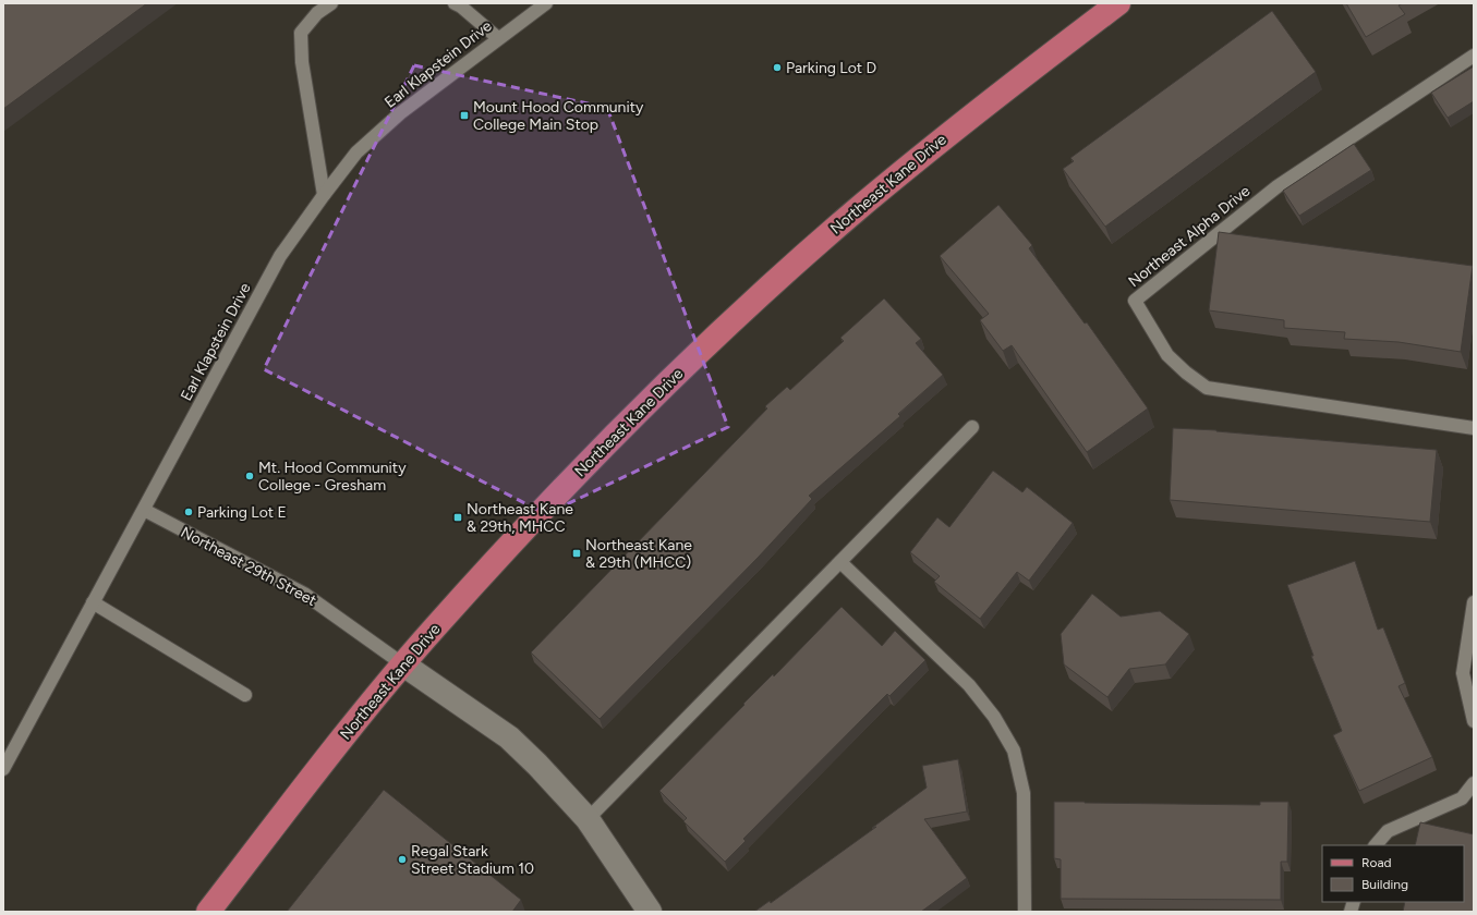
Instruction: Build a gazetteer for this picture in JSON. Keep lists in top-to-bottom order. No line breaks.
{"streets":{"main road":["Northeast Kane Drive"],"street":["Northeast 29th Street"],"lane":["Earl Klapstein Drive","Northeast Alpha Drive"]},"crossings":[["Earl Klapstein Drive","Northeast 29th Street"],["Northeast Kane Drive","Northeast 29th Street"]],"places":{"other":["Parking Lot D","Mt. Hood Community College - Gresham","Parking Lot E","Regal Stark Street Stadium 10"],"transit":["Mount Hood Community College Main Stop","Northeast Kane & 29th, MHCC","Northeast Kane & 29th (MHCC)"]},"legend":["Road","Building"]}
